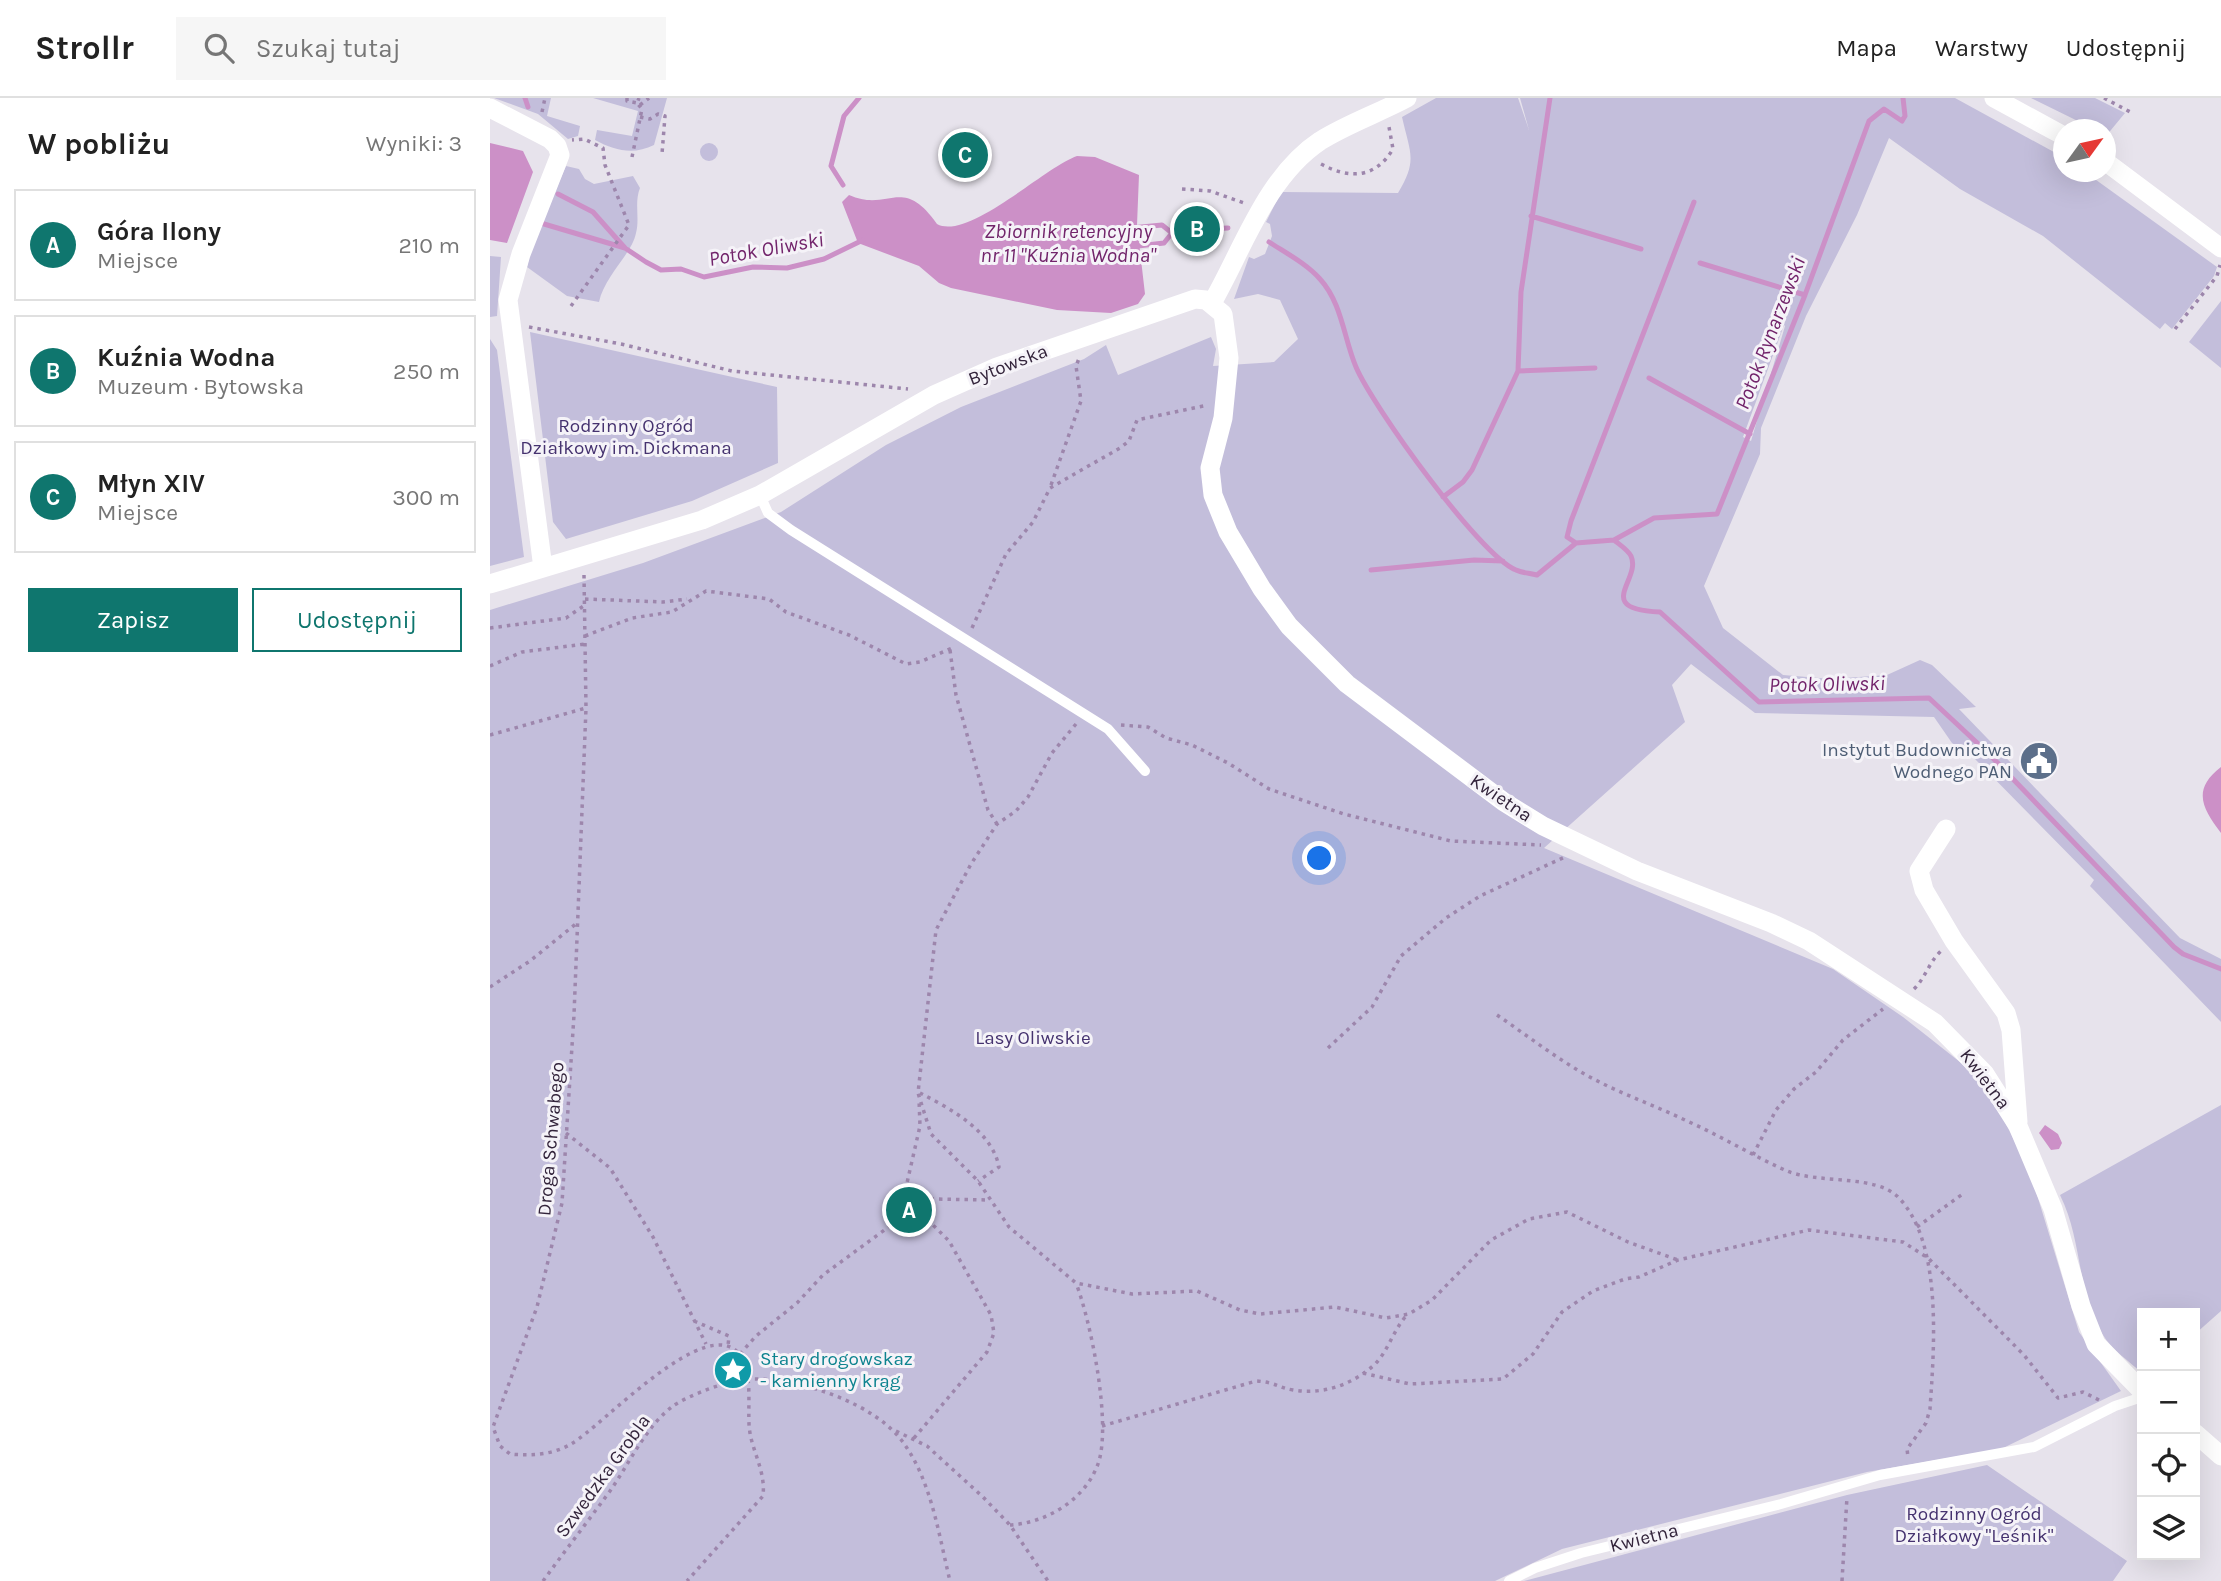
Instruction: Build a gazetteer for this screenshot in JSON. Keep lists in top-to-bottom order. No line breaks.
{"streets":{"street":["Bytowska","Kwietna"],"path":["Droga Schwabego","Szwedzka Grobla"]},"crossings":[["Bytowska","Kwietna"],["Bytowska","Droga Schwabego"]],"water":["Zbiornik retencyjny nr 11 \"Kuźnia Wodna\"","Potok Oliwski","Potok Rynarzewski"],"parks":["Rodzinny Ogród Działkowy im. Dickmana","Lasy Oliwskie","Rodzinny Ogród Działkowy \"Leśnik\""],"places":{"public building":["Instytut Budownictwa Wodnego PAN"],"place":["Stary drogowskaz - kamienny krąg"]},"north":"top right","page":{"header":"Strollr","search":"Szukaj tutaj","nav":["Mapa","Warstwy","Udostępnij"],"heading":["W pobliżu","Wyniki: 3"],"pins":["C","B","A"],"list":[{"mark":"A","name":"Góra Ilony","note":"Miejsce","value":"210 m"},{"mark":"B","name":"Kuźnia Wodna","note":"Muzeum · Bytowska","value":"250 m"},{"mark":"C","name":"Młyn XIV","note":"Miejsce","value":"300 m"}],"buttons":["Zapisz","Udostępnij"],"map_buttons":["+","−"]}}
